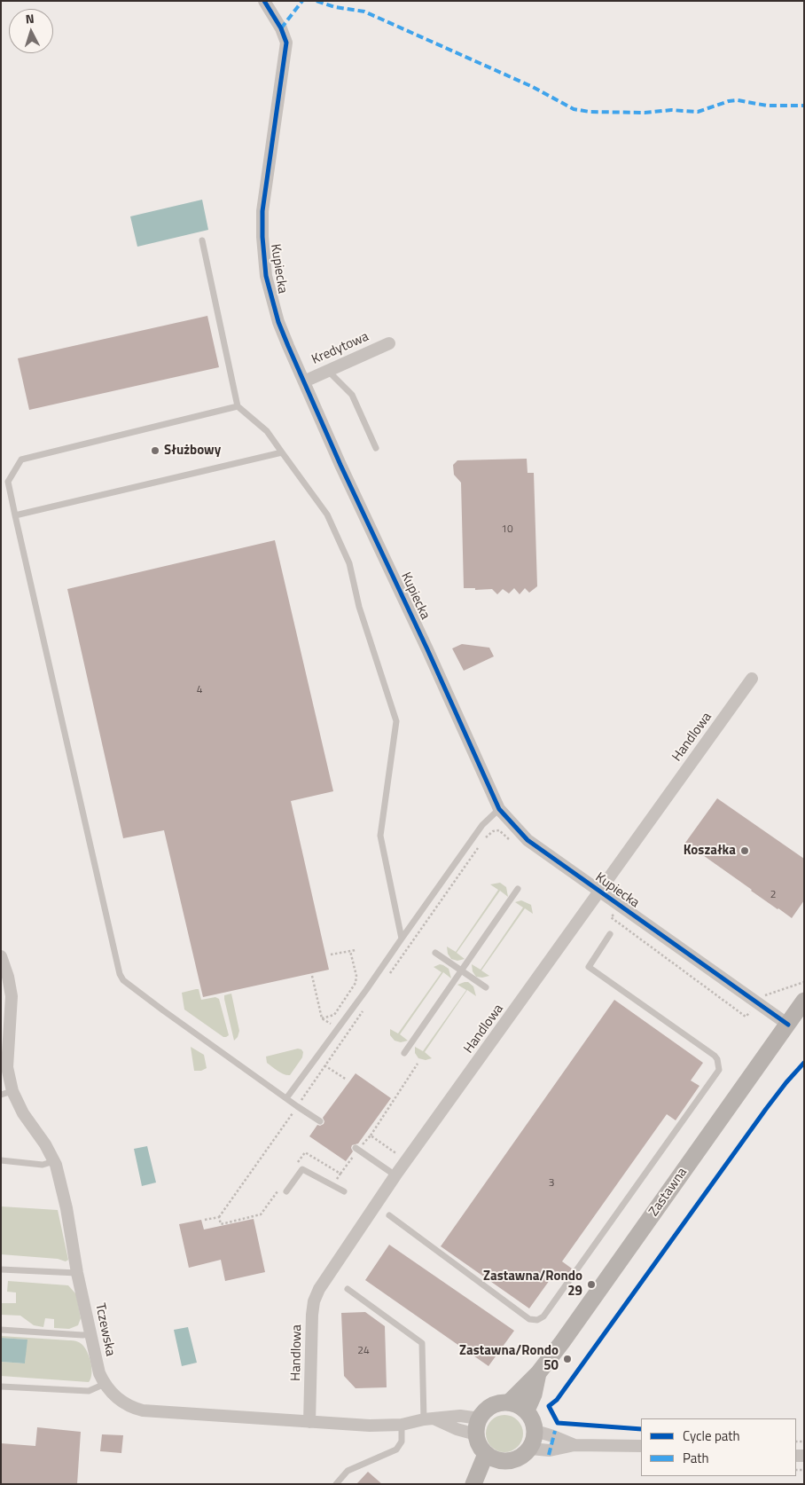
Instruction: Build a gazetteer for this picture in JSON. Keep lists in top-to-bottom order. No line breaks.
{"streets":{"main road":["Zastawna"],"street":["Kupiecka","Kredytowa","Handlowa","Tczewska"]},"crossings":[["Kupiecka","Kredytowa"],["Kupiecka","Handlowa"],["Kupiecka","Zastawna"],["Handlowa","Tczewska"],["Zastawna","Tczewska"]],"places":["Służbowy","Koszałka","Zastawna/Rondo 29","Zastawna/Rondo 50"],"house_numbers":["10","4","2","3","24"],"legend":["Cycle path","Path"],"north":"top"}
